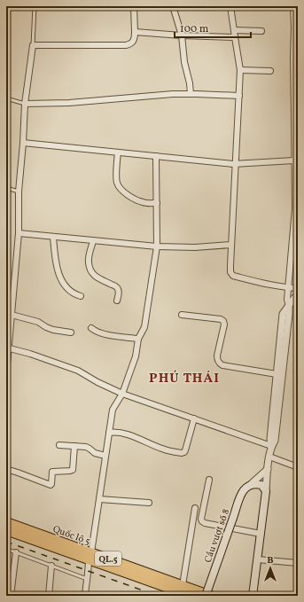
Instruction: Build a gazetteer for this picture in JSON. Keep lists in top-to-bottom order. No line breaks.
{"streets":{"highway":["Quốc lộ 5","QL.5"],"main road":["Cầu vượt số 8"]},"districts":["PHÚ THÁI"],"scale_bar":"100 m","north":"top"}
